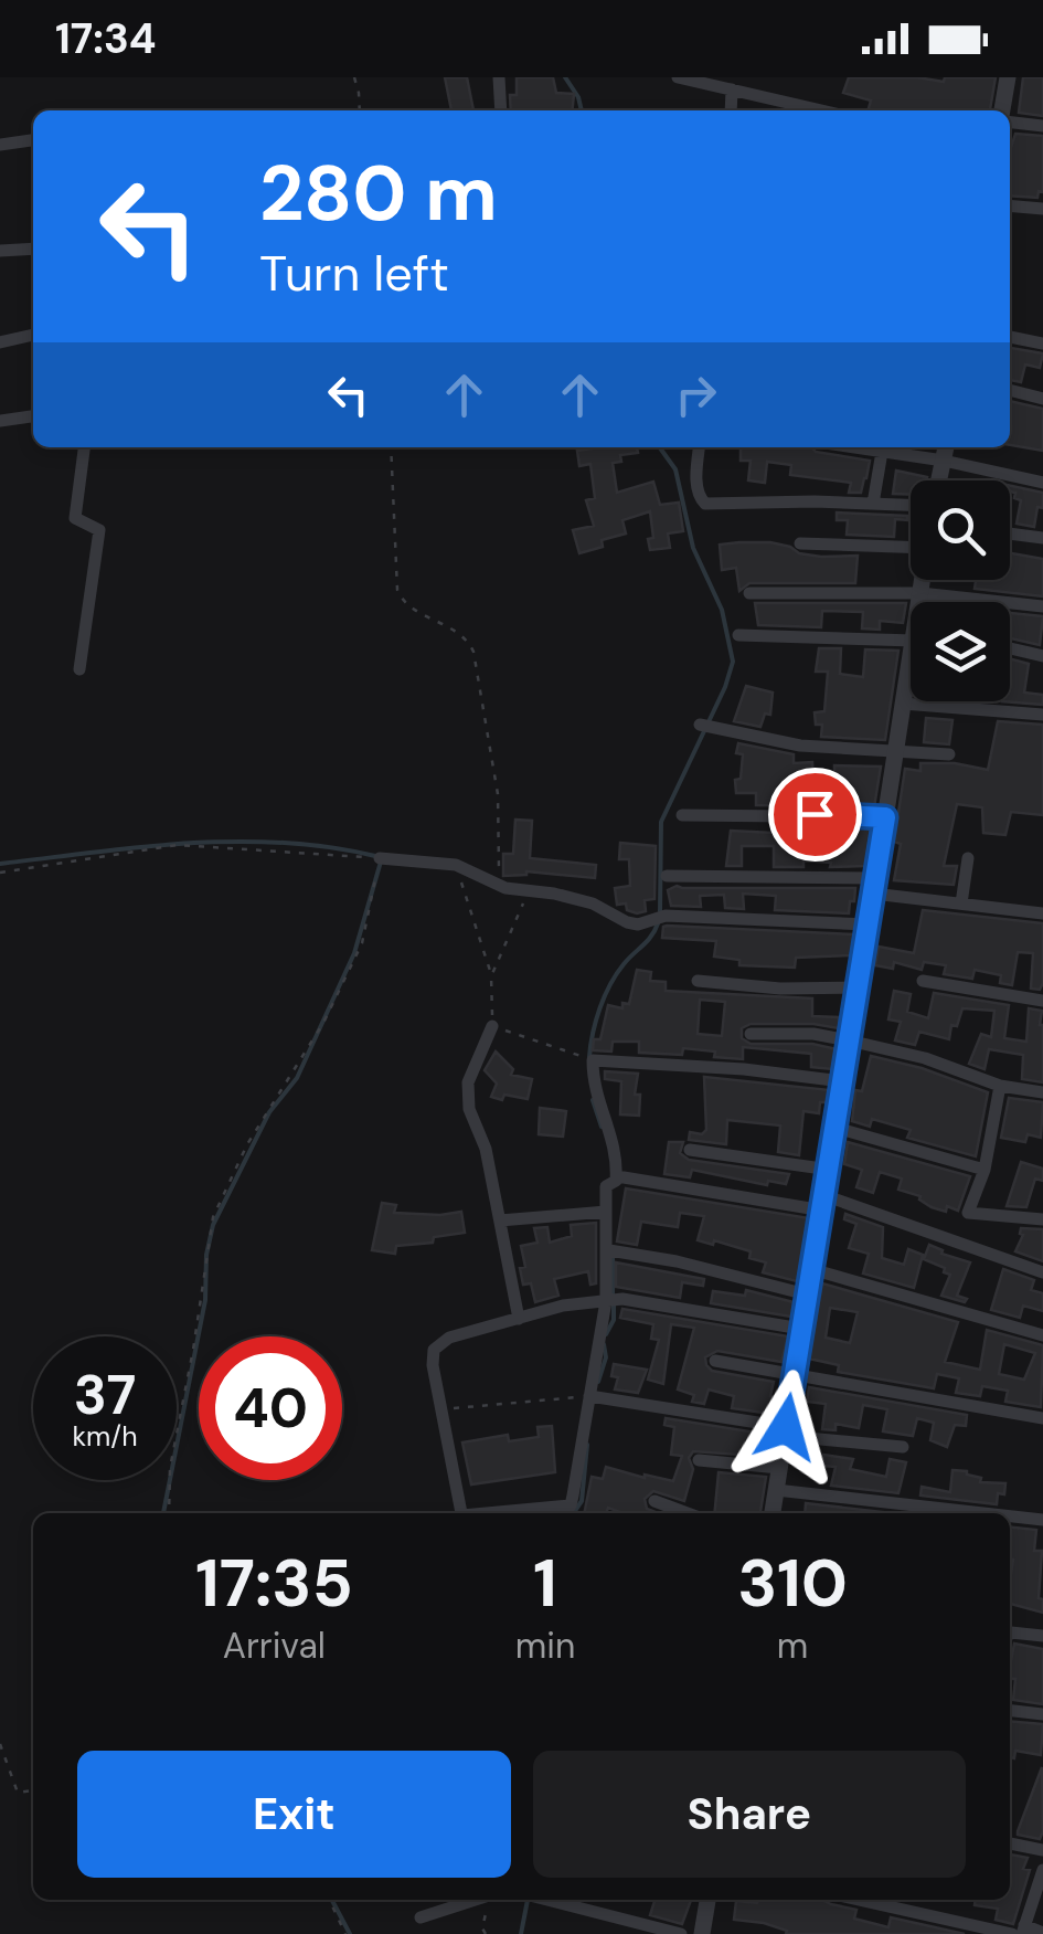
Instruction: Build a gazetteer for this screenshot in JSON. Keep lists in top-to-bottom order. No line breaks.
{"page":{"status":"17:34","turn":["280 m","Turn left"],"speed":"37 km/h","limit":"40","eta":["17:35","Arrival","1","min","310","m"],"buttons":["Exit","Share"]}}
